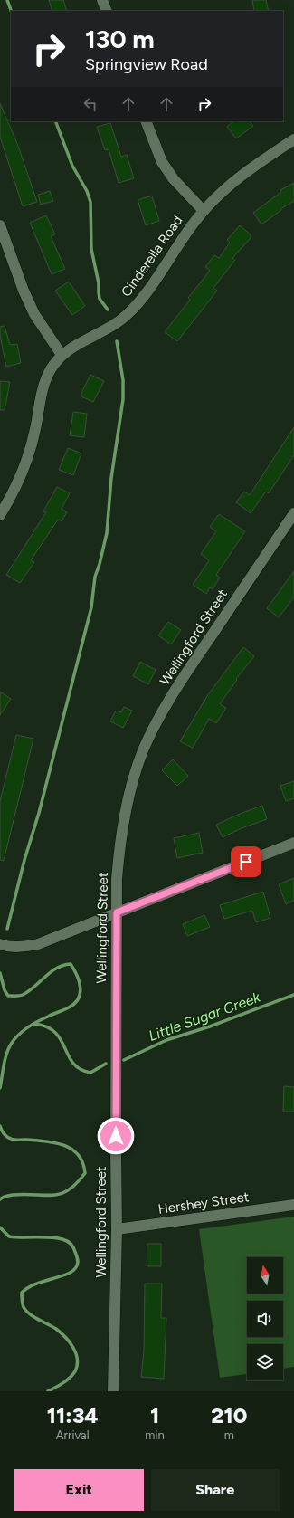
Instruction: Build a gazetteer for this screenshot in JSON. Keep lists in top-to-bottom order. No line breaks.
{"streets":{"street":["Cinderella Road","Wellingford Street","Hershey Street"]},"crossings":[["Wellingford Street","Hershey Street"]],"water":["Little Sugar Creek"],"north":"top","page":{"turn":["130 m","Springview Road"],"eta":["11:34","Arrival","1","min","210","m"],"buttons":["Exit","Share"]}}
